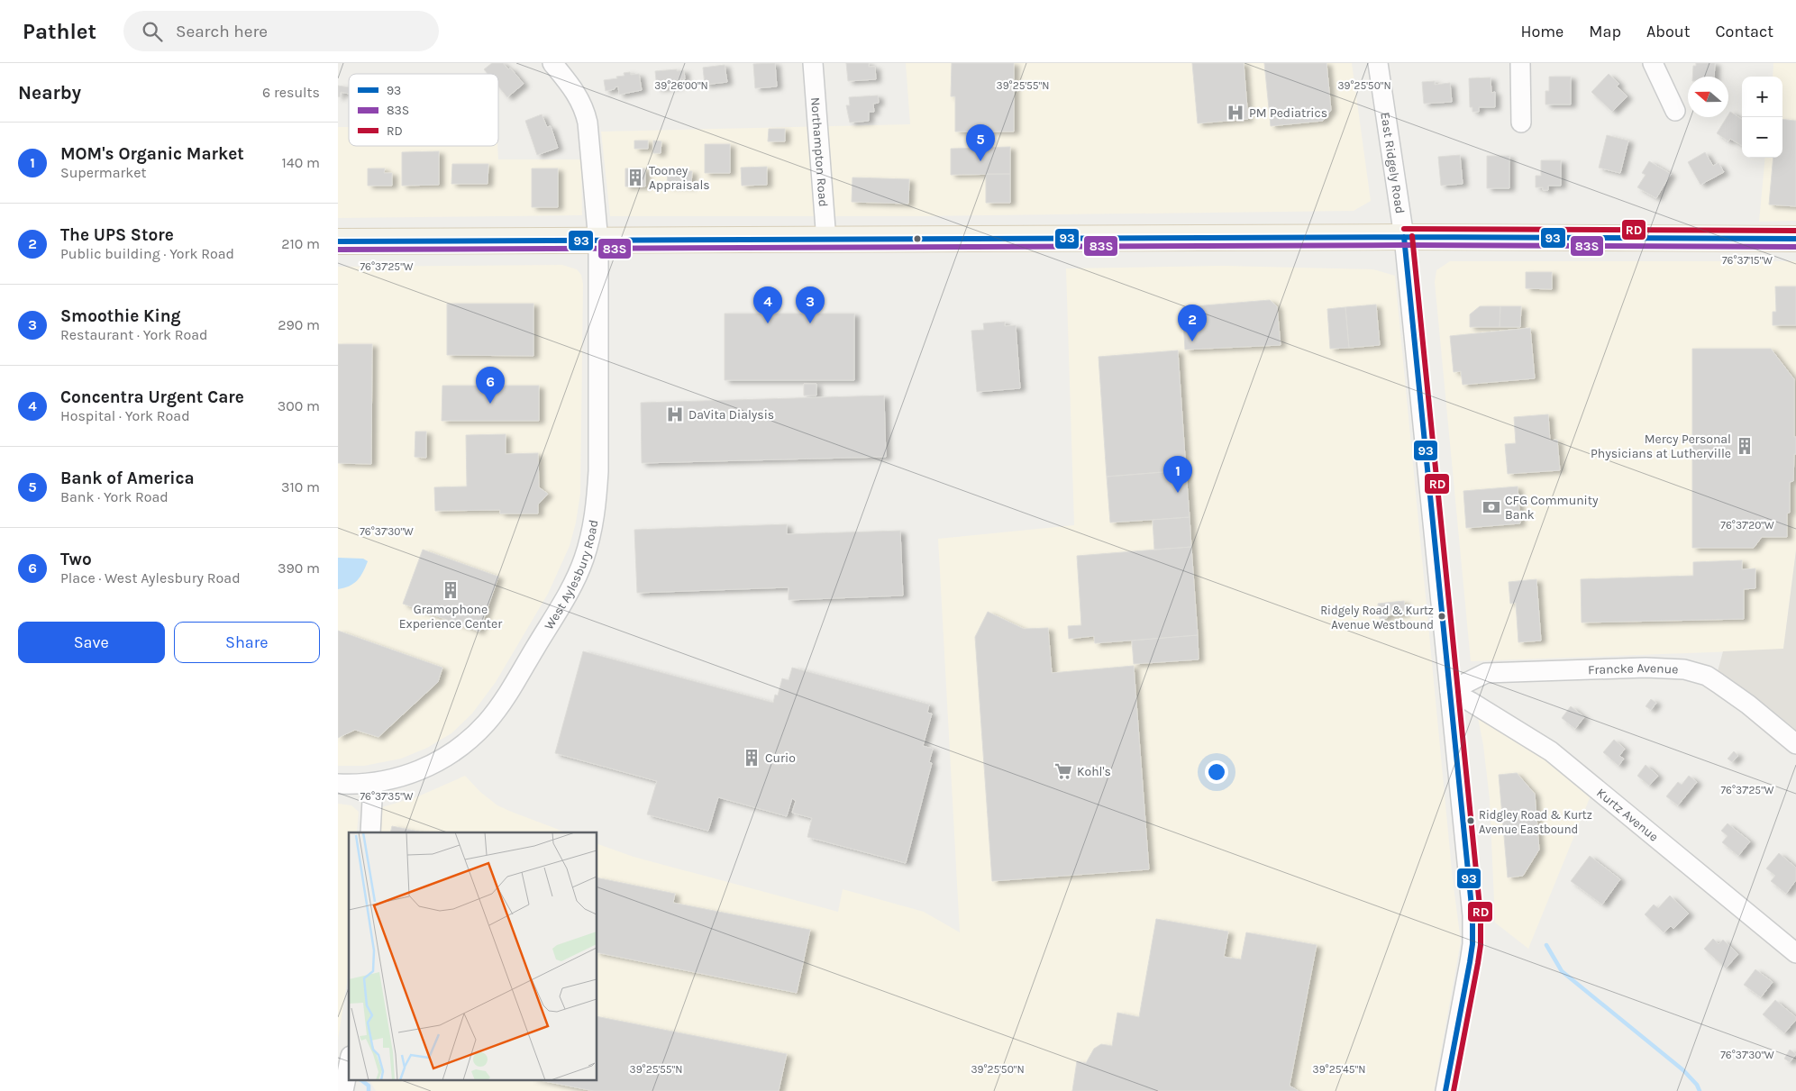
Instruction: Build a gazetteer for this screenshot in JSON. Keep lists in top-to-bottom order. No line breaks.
{"streets":{"street":["Northampton Road","East Ridgely Road","West Aylesbury Road","Francke Avenue","Kurtz Avenue"]},"crossings":[["East Ridgely Road","Francke Avenue"],["East Ridgely Road","Kurtz Avenue"],["Francke Avenue","Kurtz Avenue"]],"places":{"hospital":["PM Pediatrics","DaVita Dialysis"],"building":["Tooney Appraisals","Mercy Personal Physicians at Lutherville","Gramophone Experience Center","Curio"],"bank":["CFG Community Bank"],"other":["Ridgely Road & Kurtz Avenue Westbound","Ridgley Road & Kurtz Avenue Eastbound"],"supermarket":["Kohl's"]},"lines":["transit line RD","transit line 93","transit line 83S"],"legend":["93","83S","RD"],"north":"left","page":{"header":"Pathlet","search":"Search here","nav":["Home","Map","About","Contact"],"heading":["Nearby","6 results"],"map_buttons":["+","−"],"list":[{"mark":"1","name":"MOM's Organic Market","note":"Supermarket","value":"140 m"},{"mark":"2","name":"The UPS Store","note":"Public building · York Road","value":"210 m"},{"mark":"3","name":"Smoothie King","note":"Restaurant · York Road","value":"290 m"},{"mark":"4","name":"Concentra Urgent Care","note":"Hospital · York Road","value":"300 m"},{"mark":"5","name":"Bank of America","note":"Bank · York Road","value":"310 m"},{"mark":"6","name":"Two","note":"Place · West Aylesbury Road","value":"390 m"}],"pins":["5","3","4","2","6","1"],"buttons":["Save","Share"]},"coordinates":["39°26'00\"N","39°25'55\"N","39°25'50\"N","76°37'15\"W","76°37'25\"W","76°37'20\"W","76°37'30\"W","76°37'35\"W","39°25'45\"N"]}
